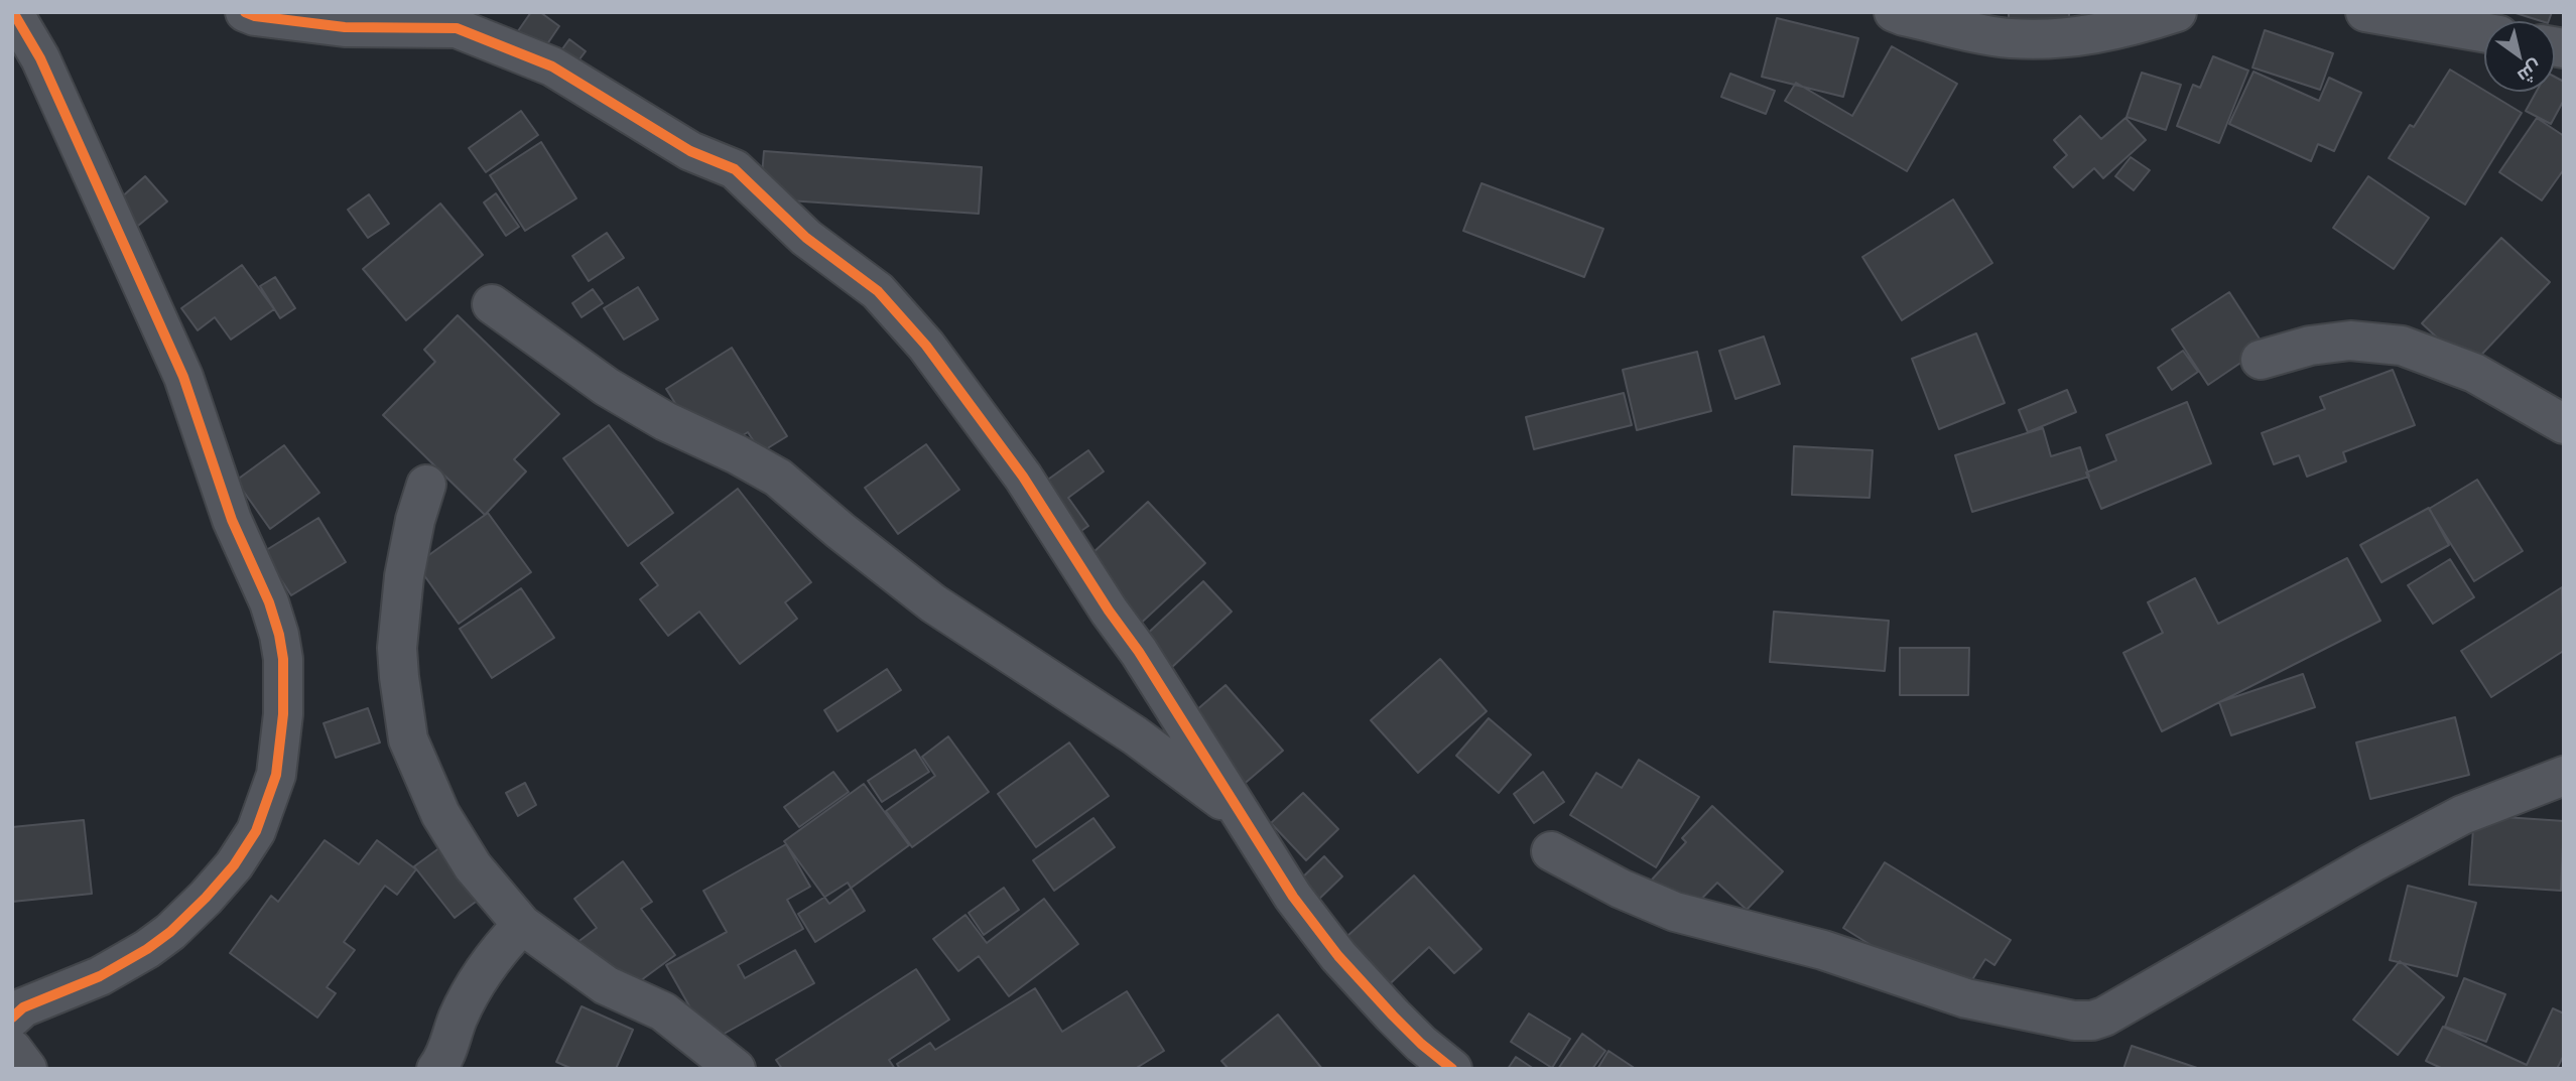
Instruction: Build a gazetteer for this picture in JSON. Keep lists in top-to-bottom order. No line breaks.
{"north":"bottom right"}
